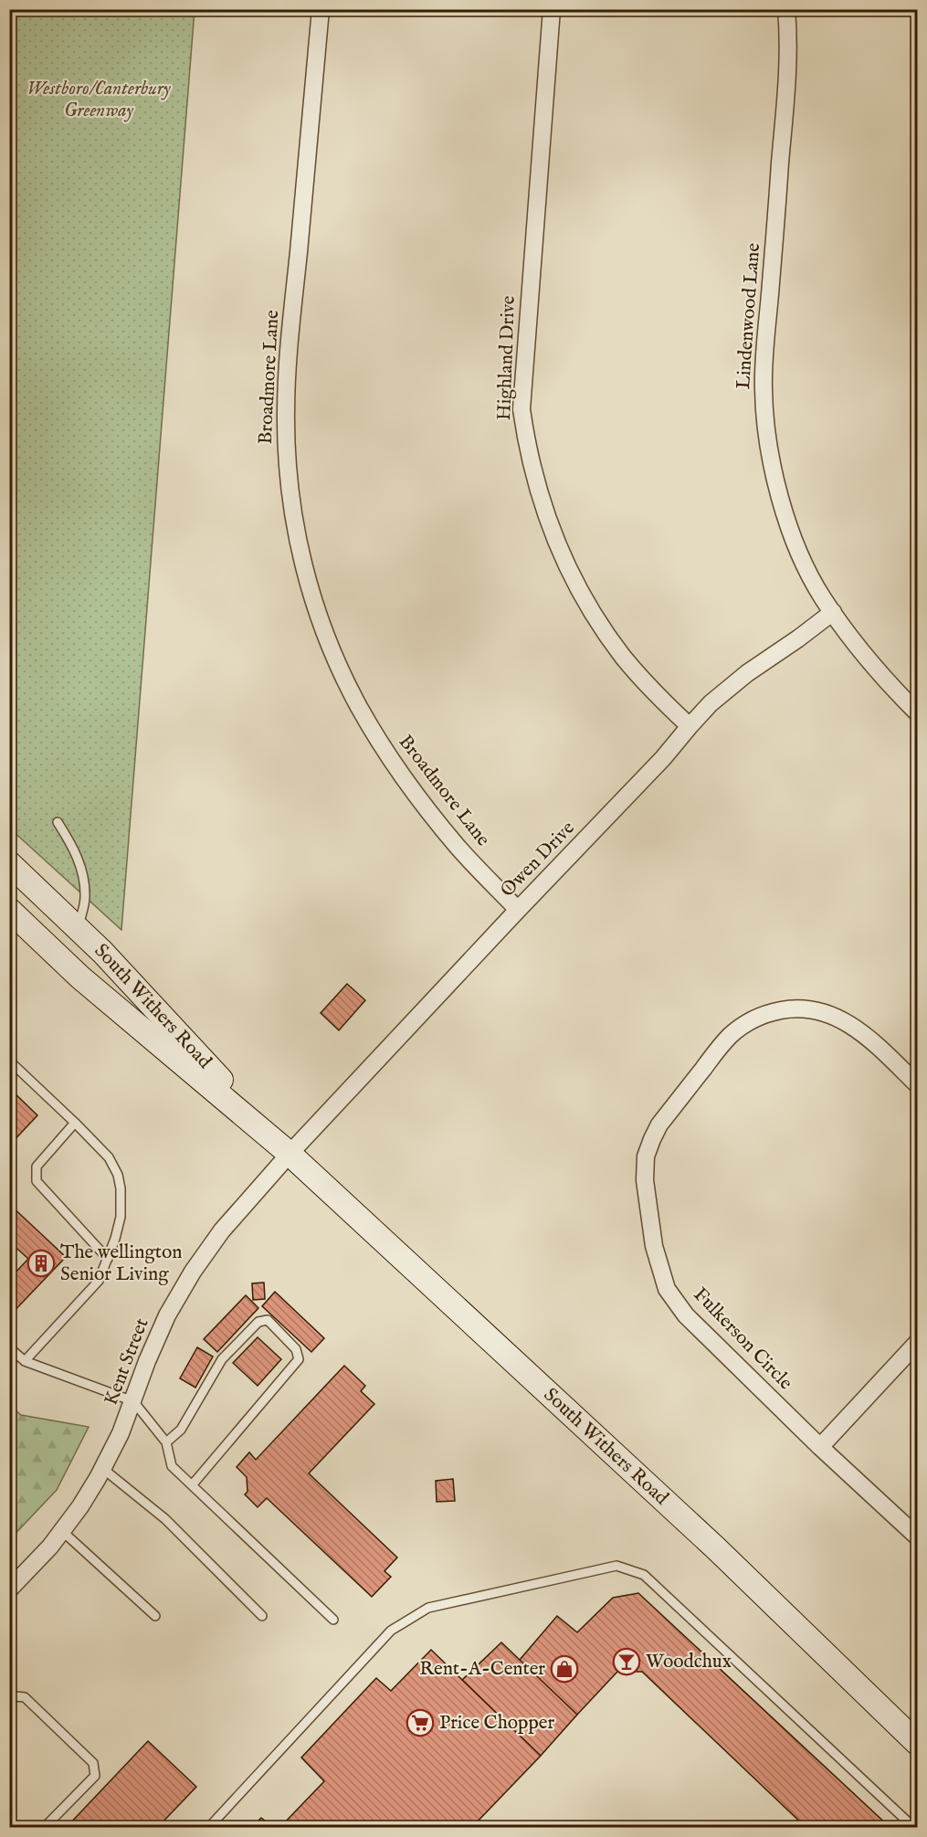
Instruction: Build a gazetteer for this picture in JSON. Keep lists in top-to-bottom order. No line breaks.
{"streets":{"main road":["South Withers Road"],"street":["Lindenwood Lane","Highland Drive","Broadmore Lane","Owen Drive","Fulkerson Circle","Kent Street"]},"crossings":[["Lindenwood Lane","Owen Drive"],["Highland Drive","Owen Drive"],["Broadmore Lane","Owen Drive"],["Owen Drive","South Withers Road"],["Owen Drive","Kent Street"],["South Withers Road","Kent Street"]],"parks":["Westboro/Canterbury Greenway"],"places":{"building":["The wellington Senior Living"],"bar":["Woodchux"],"shop":["Rent-A-Center"],"supermarket":["Price Chopper"]}}
